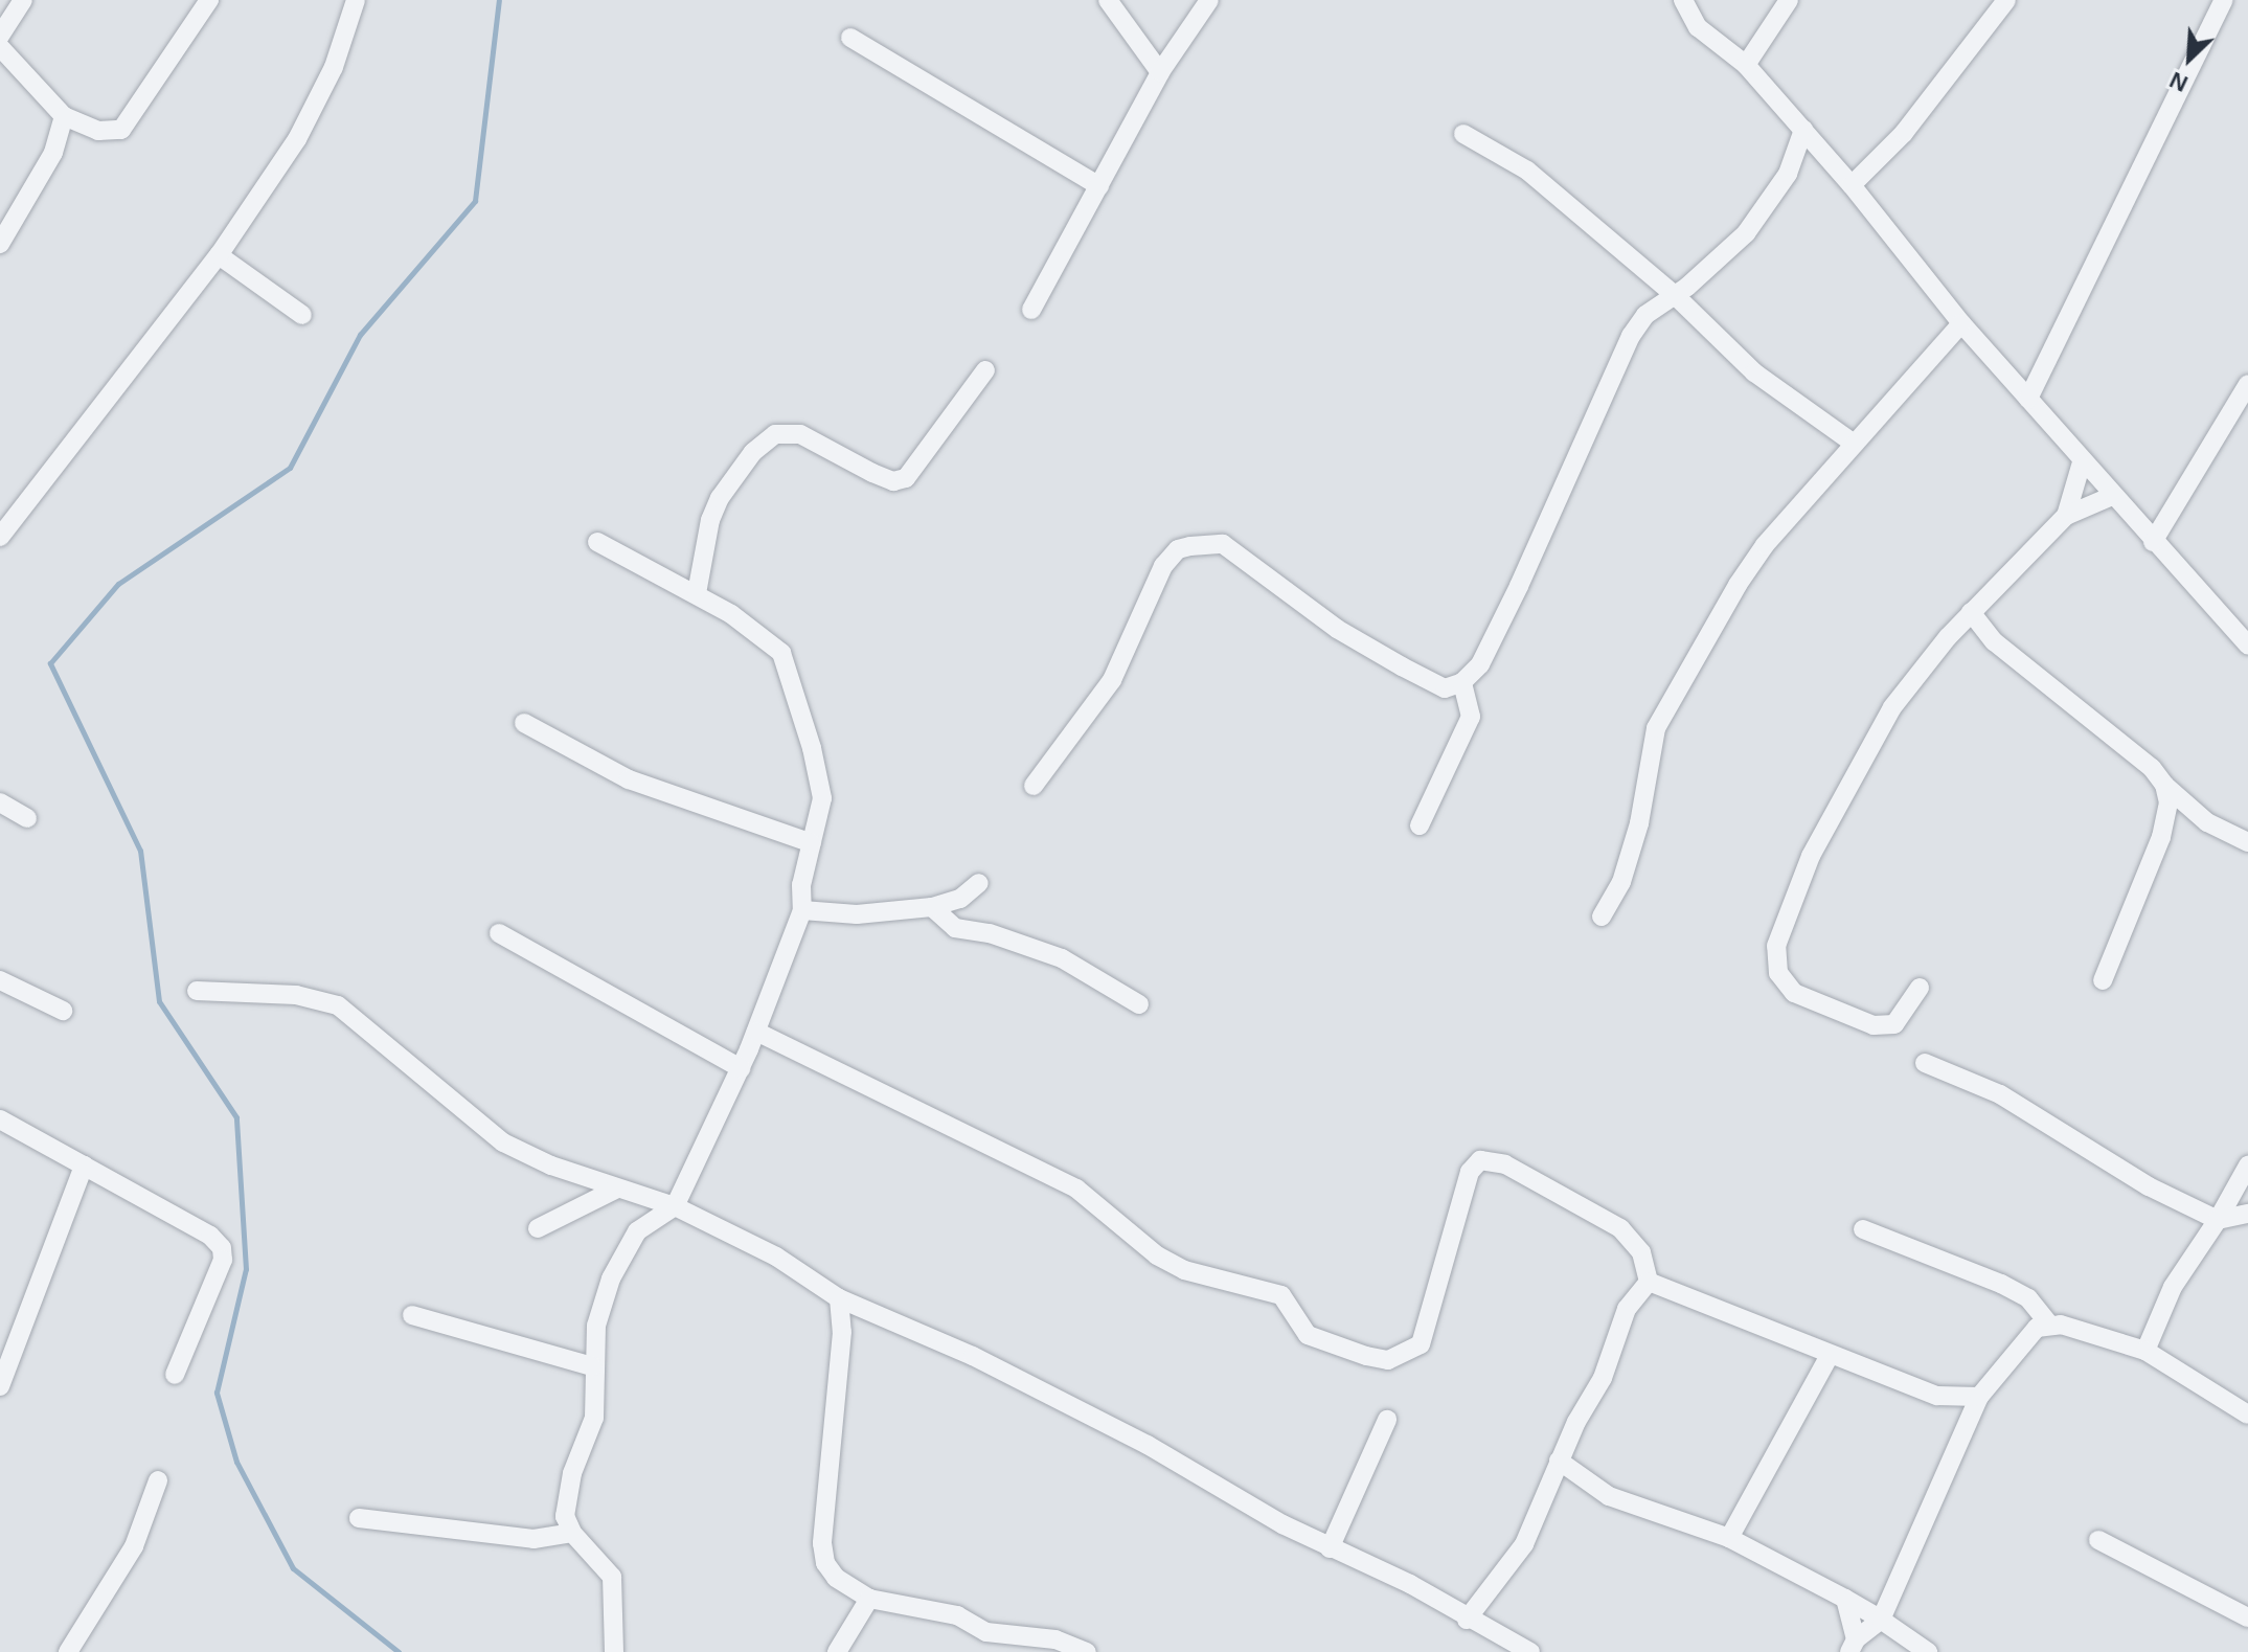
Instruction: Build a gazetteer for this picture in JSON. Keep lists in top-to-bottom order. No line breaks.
{"north":"bottom left"}
